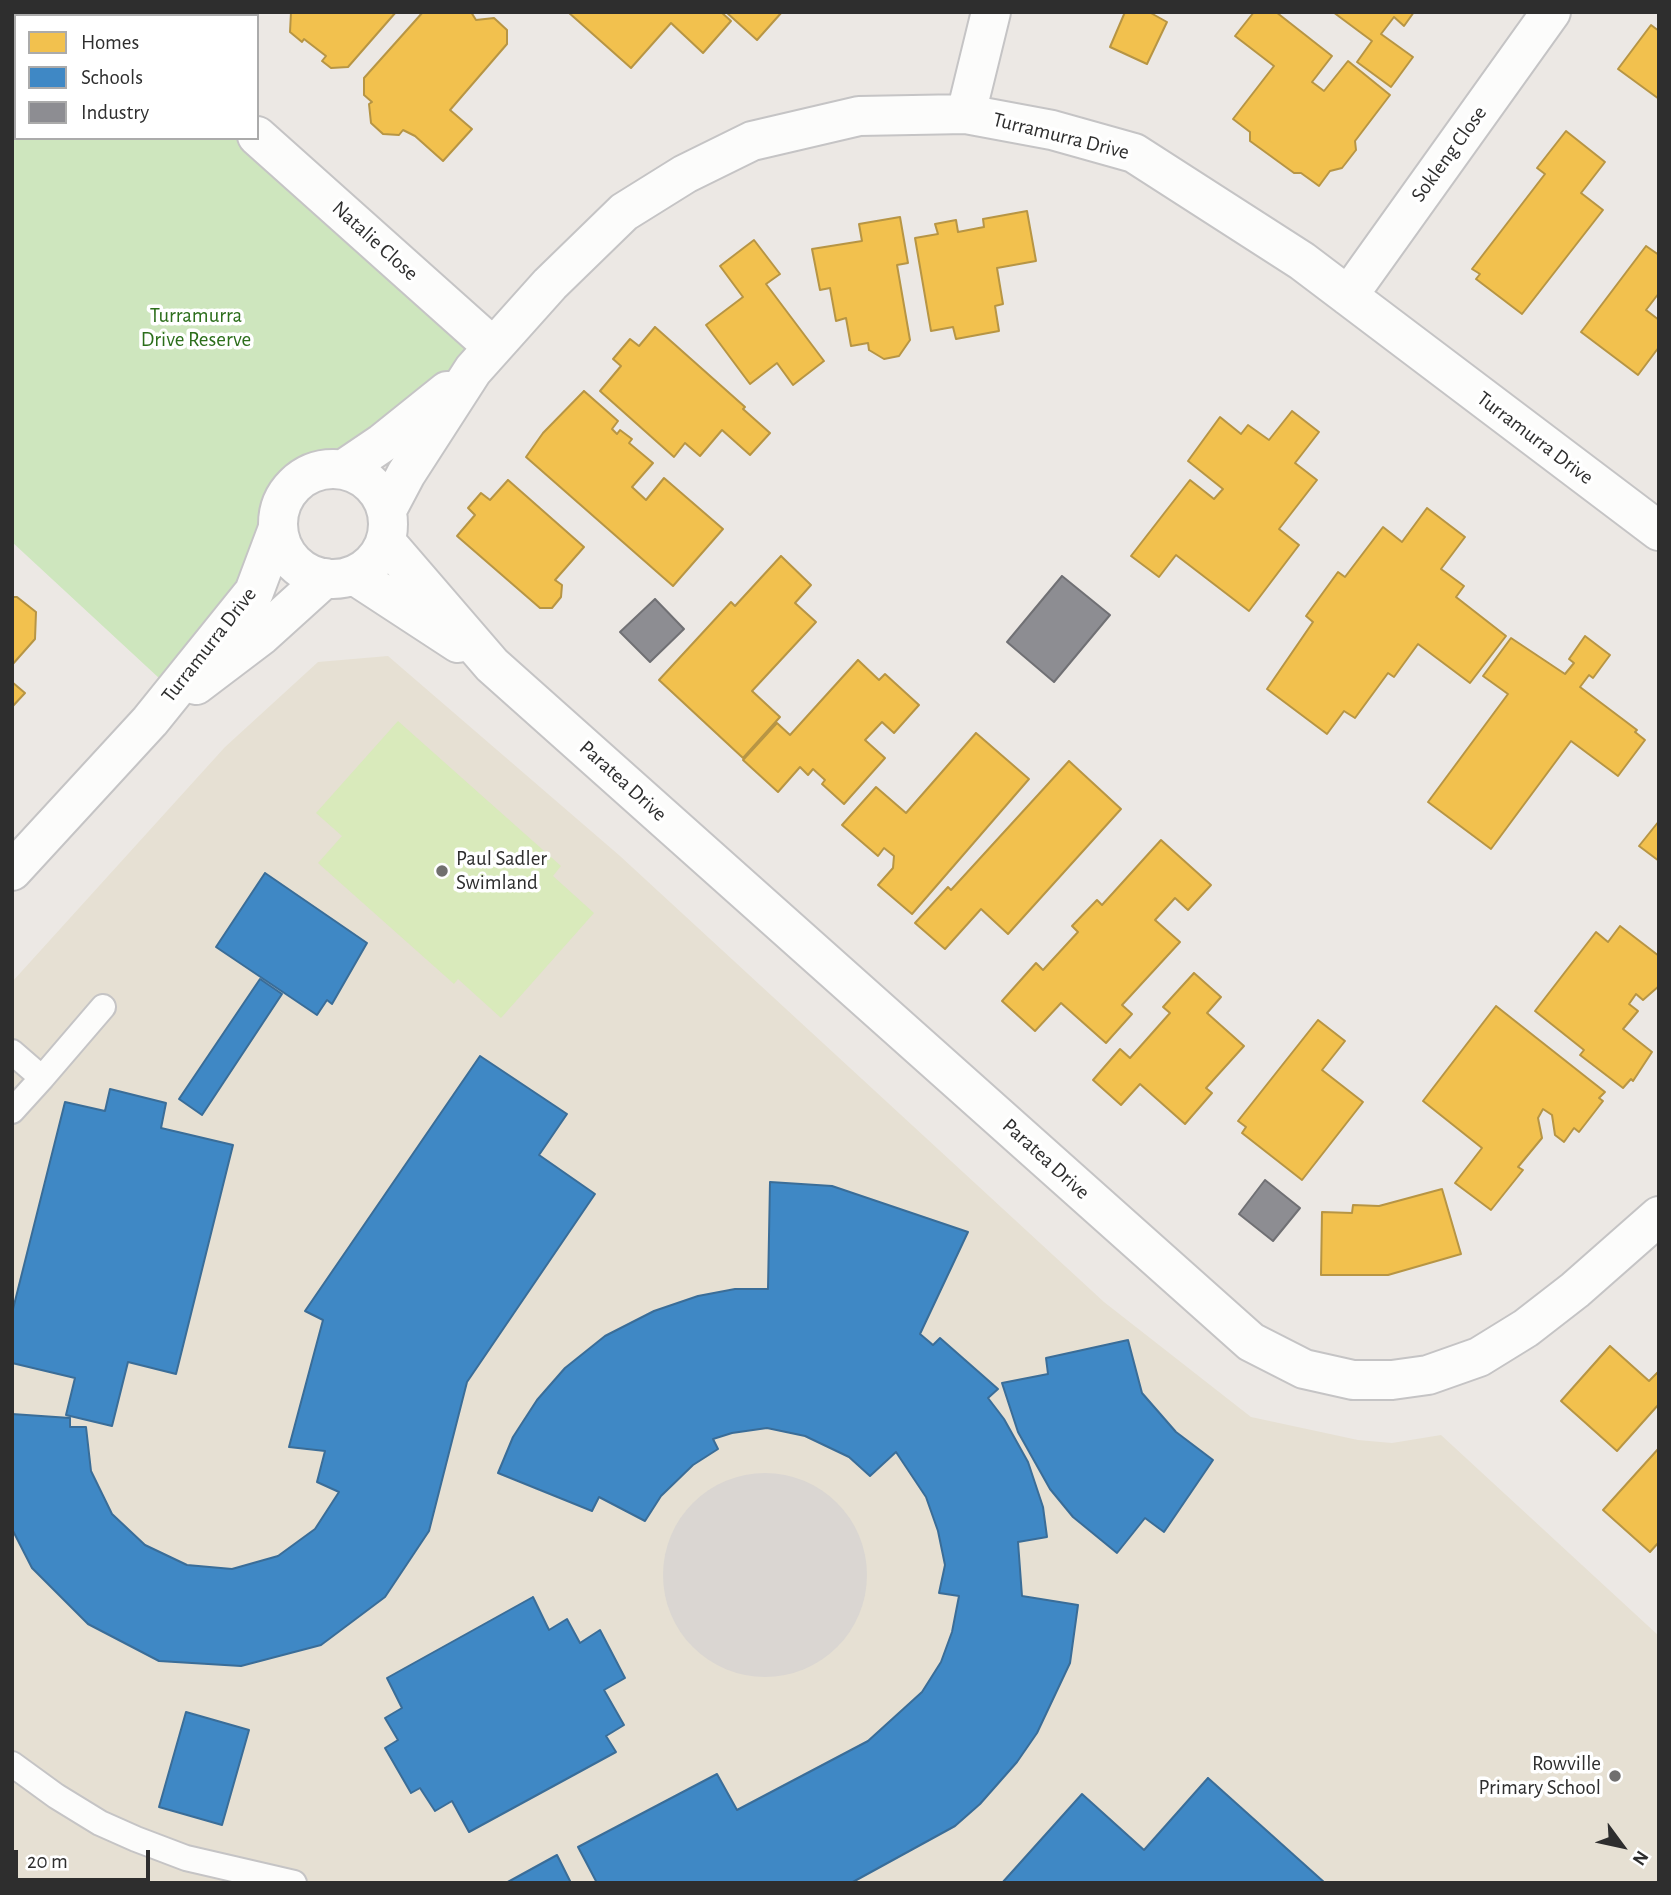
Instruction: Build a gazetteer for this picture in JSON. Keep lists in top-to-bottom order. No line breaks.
{"streets":{"street":["Turramurra Drive","Sokleng Close","Natalie Close","Paratea Drive"]},"crossings":[["Turramurra Drive","Sokleng Close"],["Turramurra Drive","Natalie Close"],["Turramurra Drive","Paratea Drive"]],"parks":["Turramurra Drive Reserve"],"places":["Paul Sadler Swimland","Rowville Primary School"],"legend":["Homes","Schools","Industry"],"scale_bar":"20 m","north":"bottom right"}
